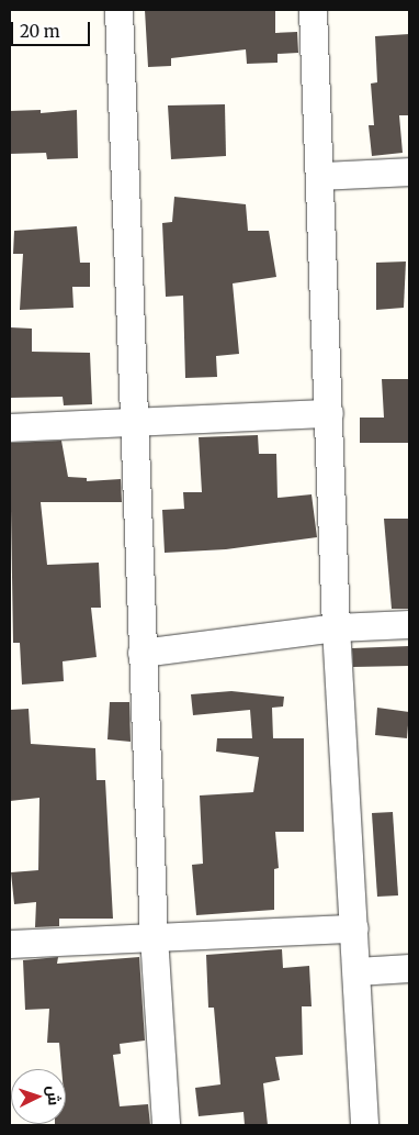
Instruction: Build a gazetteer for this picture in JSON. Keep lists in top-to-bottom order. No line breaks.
{"scale_bar":"20 m","north":"right"}
